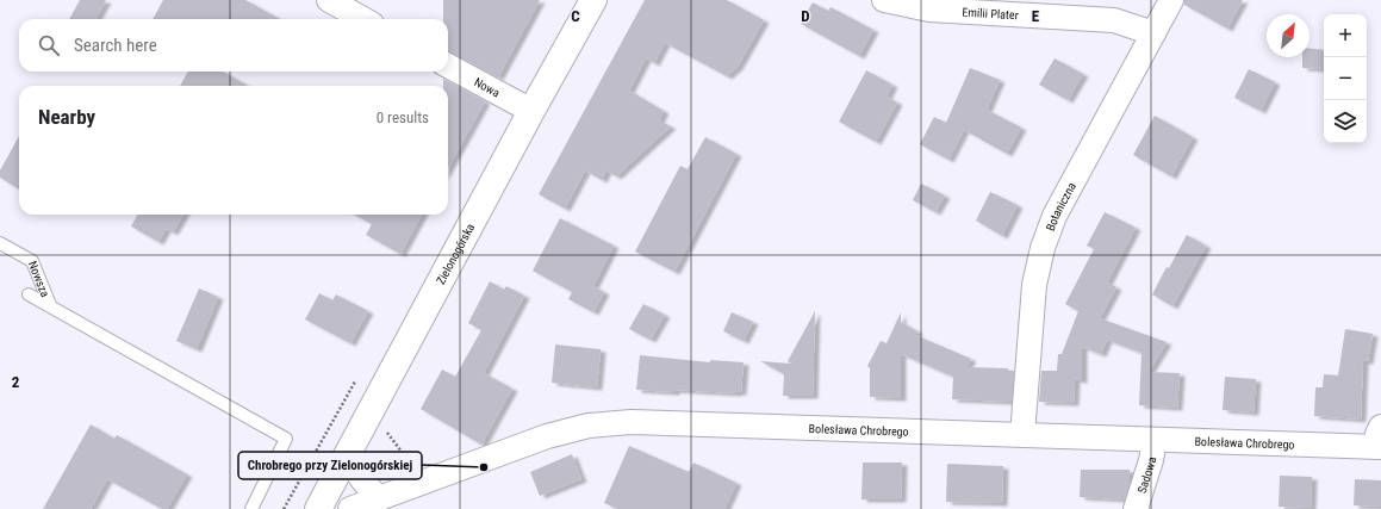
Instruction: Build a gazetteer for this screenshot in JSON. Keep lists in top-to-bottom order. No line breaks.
{"streets":{"street":["Emilii Plater","Nowa","Botaniczna","Zielonogórska","Bolesława Chrobrego","Sadowa"],"lane":["Nowsza"]},"crossings":[["Emilii Plater","Botaniczna"],["Nowa","Zielonogórska"],["Botaniczna","Bolesława Chrobrego"],["Bolesława Chrobrego","Sadowa"]],"places":["Chrobrego przy Zielonogórskiej"],"north":"top right","page":{"map_buttons":["+","−"],"search":"Search here","heading":["Nearby","0 results"]},"grid":{"columns":["C","D","E"],"rows":["2"]}}
